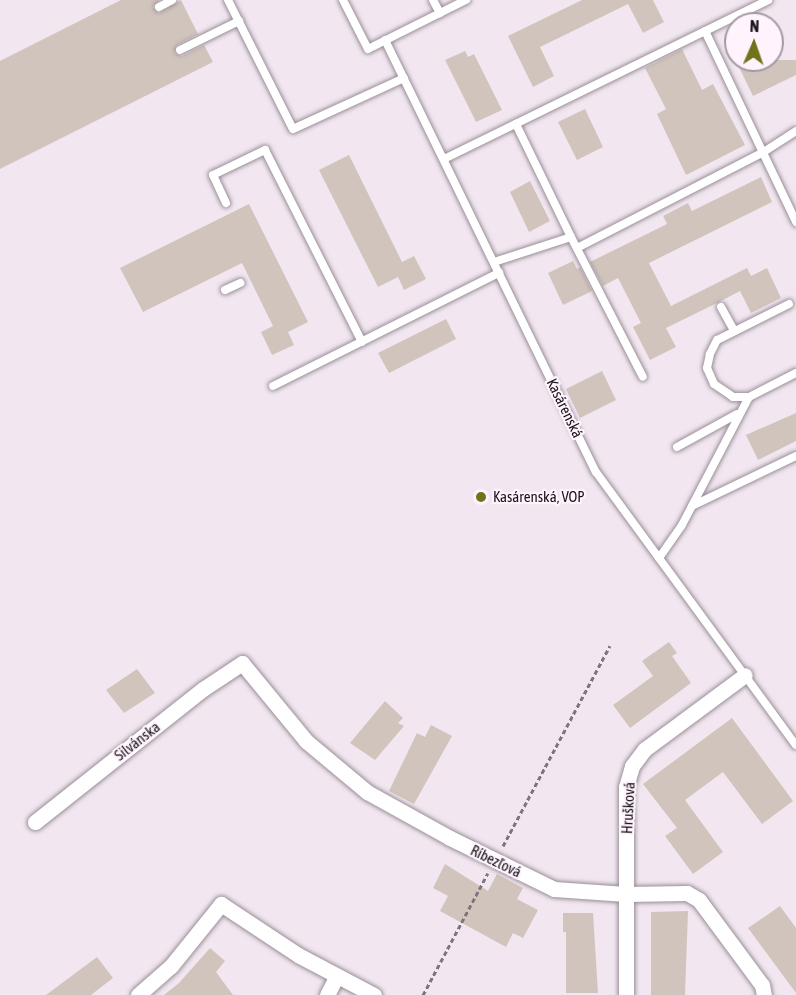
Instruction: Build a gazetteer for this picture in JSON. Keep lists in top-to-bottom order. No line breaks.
{"streets":{"street":["Silvánska","Hrušková","Ríbezľová"],"lane":["Kasárenská"]},"crossings":[["Kasárenská","Hrušková"],["Silvánska","Ríbezľová"],["Hrušková","Ríbezľová"]],"places":["Kasárenská, VOP"],"north":"top"}
